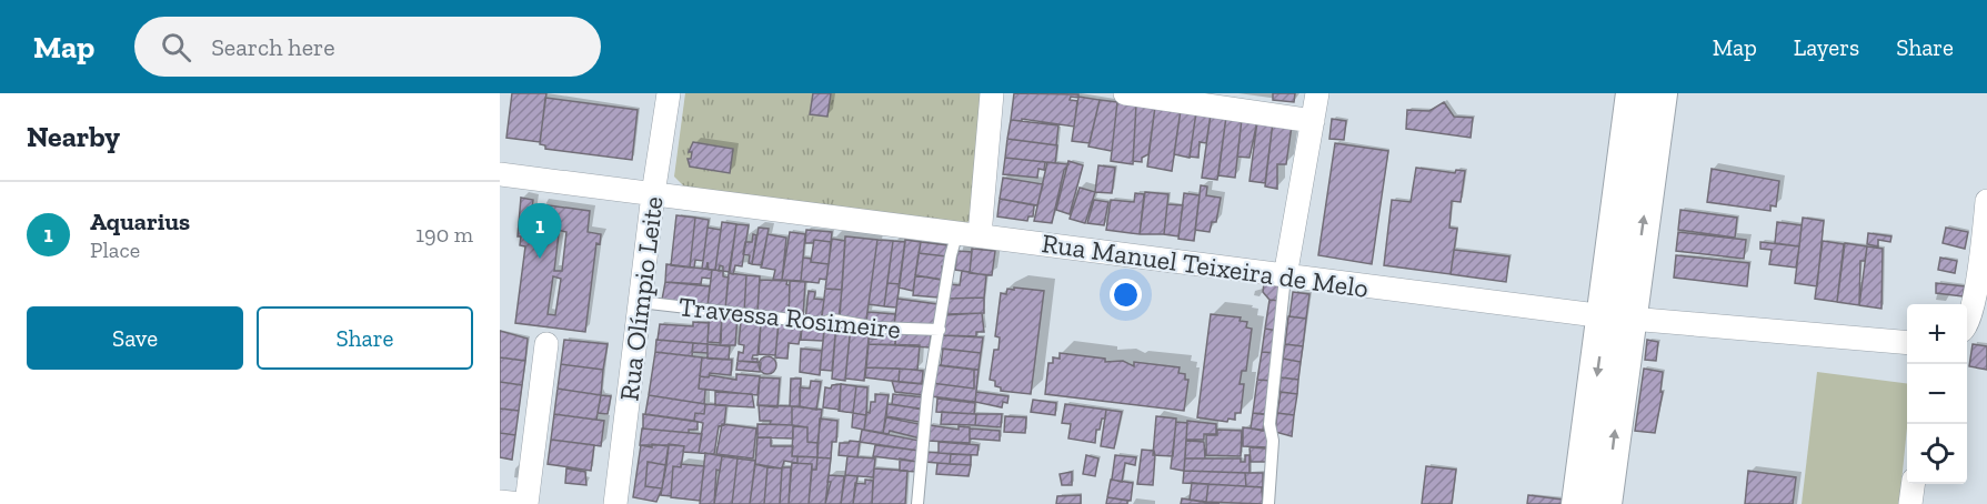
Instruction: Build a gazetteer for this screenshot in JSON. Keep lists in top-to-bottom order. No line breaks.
{"streets":{"street":["Rua Manuel Teixeira de Melo","Rua Olímpio Leite"],"lane":["Travessa Rosimeire"]},"crossings":[["Rua Manuel Teixeira de Melo","Rua Olímpio Leite"],["Rua Olímpio Leite","Travessa Rosimeire"]],"page":{"header":"Map","search":"Search here","nav":["Map","Layers","Share"],"heading":"Nearby","list":[{"mark":"1","name":"Aquarius","note":"Place","value":"190 m"}],"pins":"1","buttons":["Save","Share"],"map_buttons":["+","−"]}}
